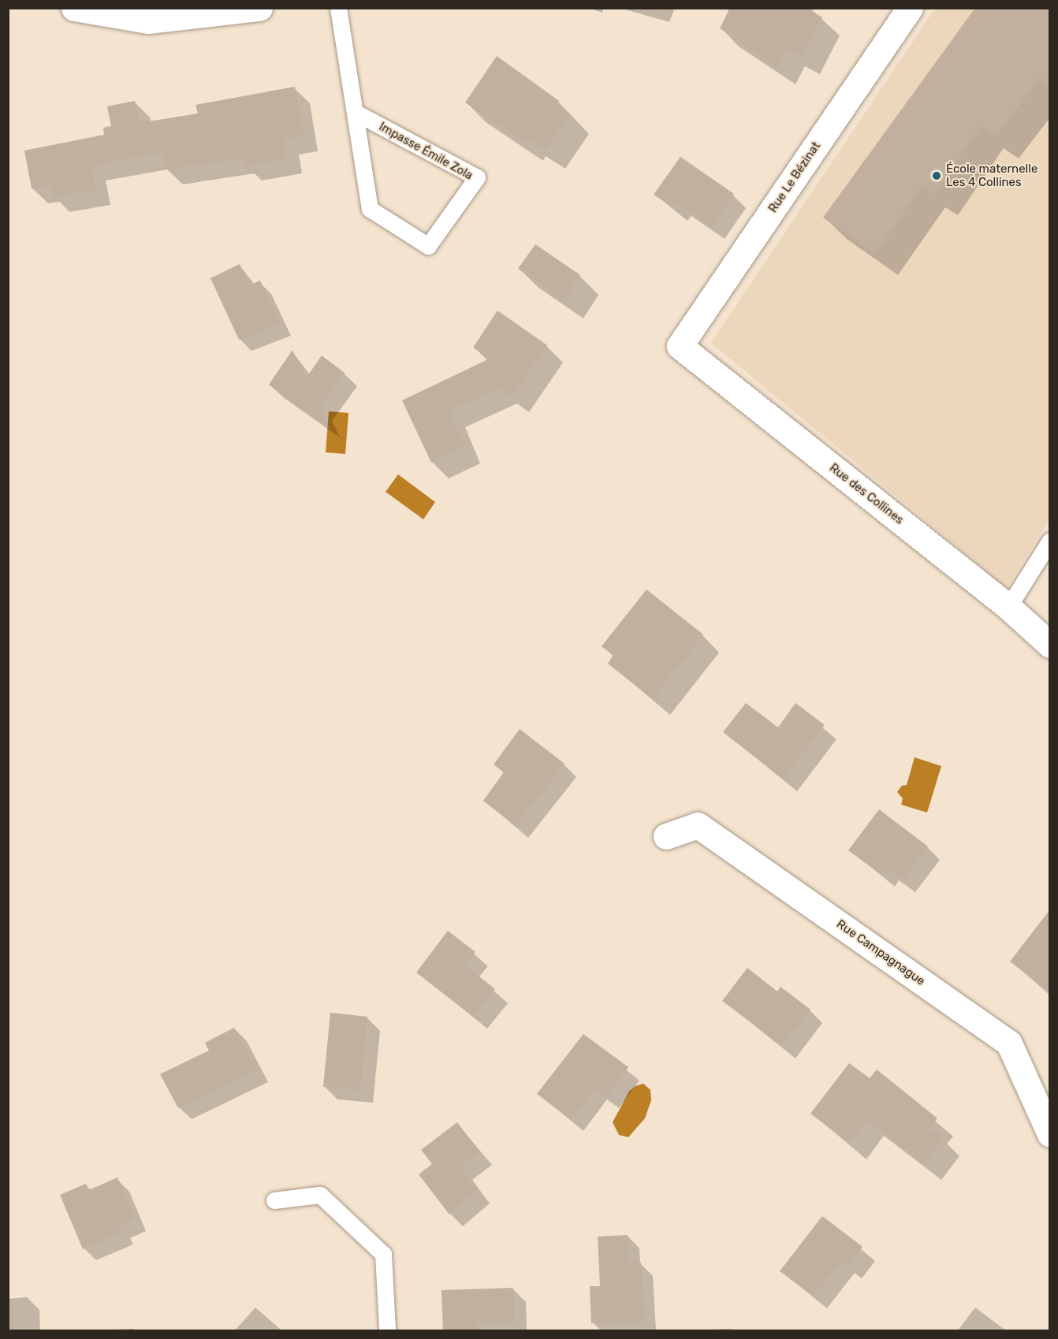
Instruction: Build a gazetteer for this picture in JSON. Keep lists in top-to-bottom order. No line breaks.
{"streets":{"street":["Rue Le Bézinat","Rue des Collines","Rue Campagnague"],"lane":["Impasse Émile Zola"]},"crossings":[["Rue Le Bézinat","Rue des Collines"]],"places":["École maternelle Les 4 Collines"]}
